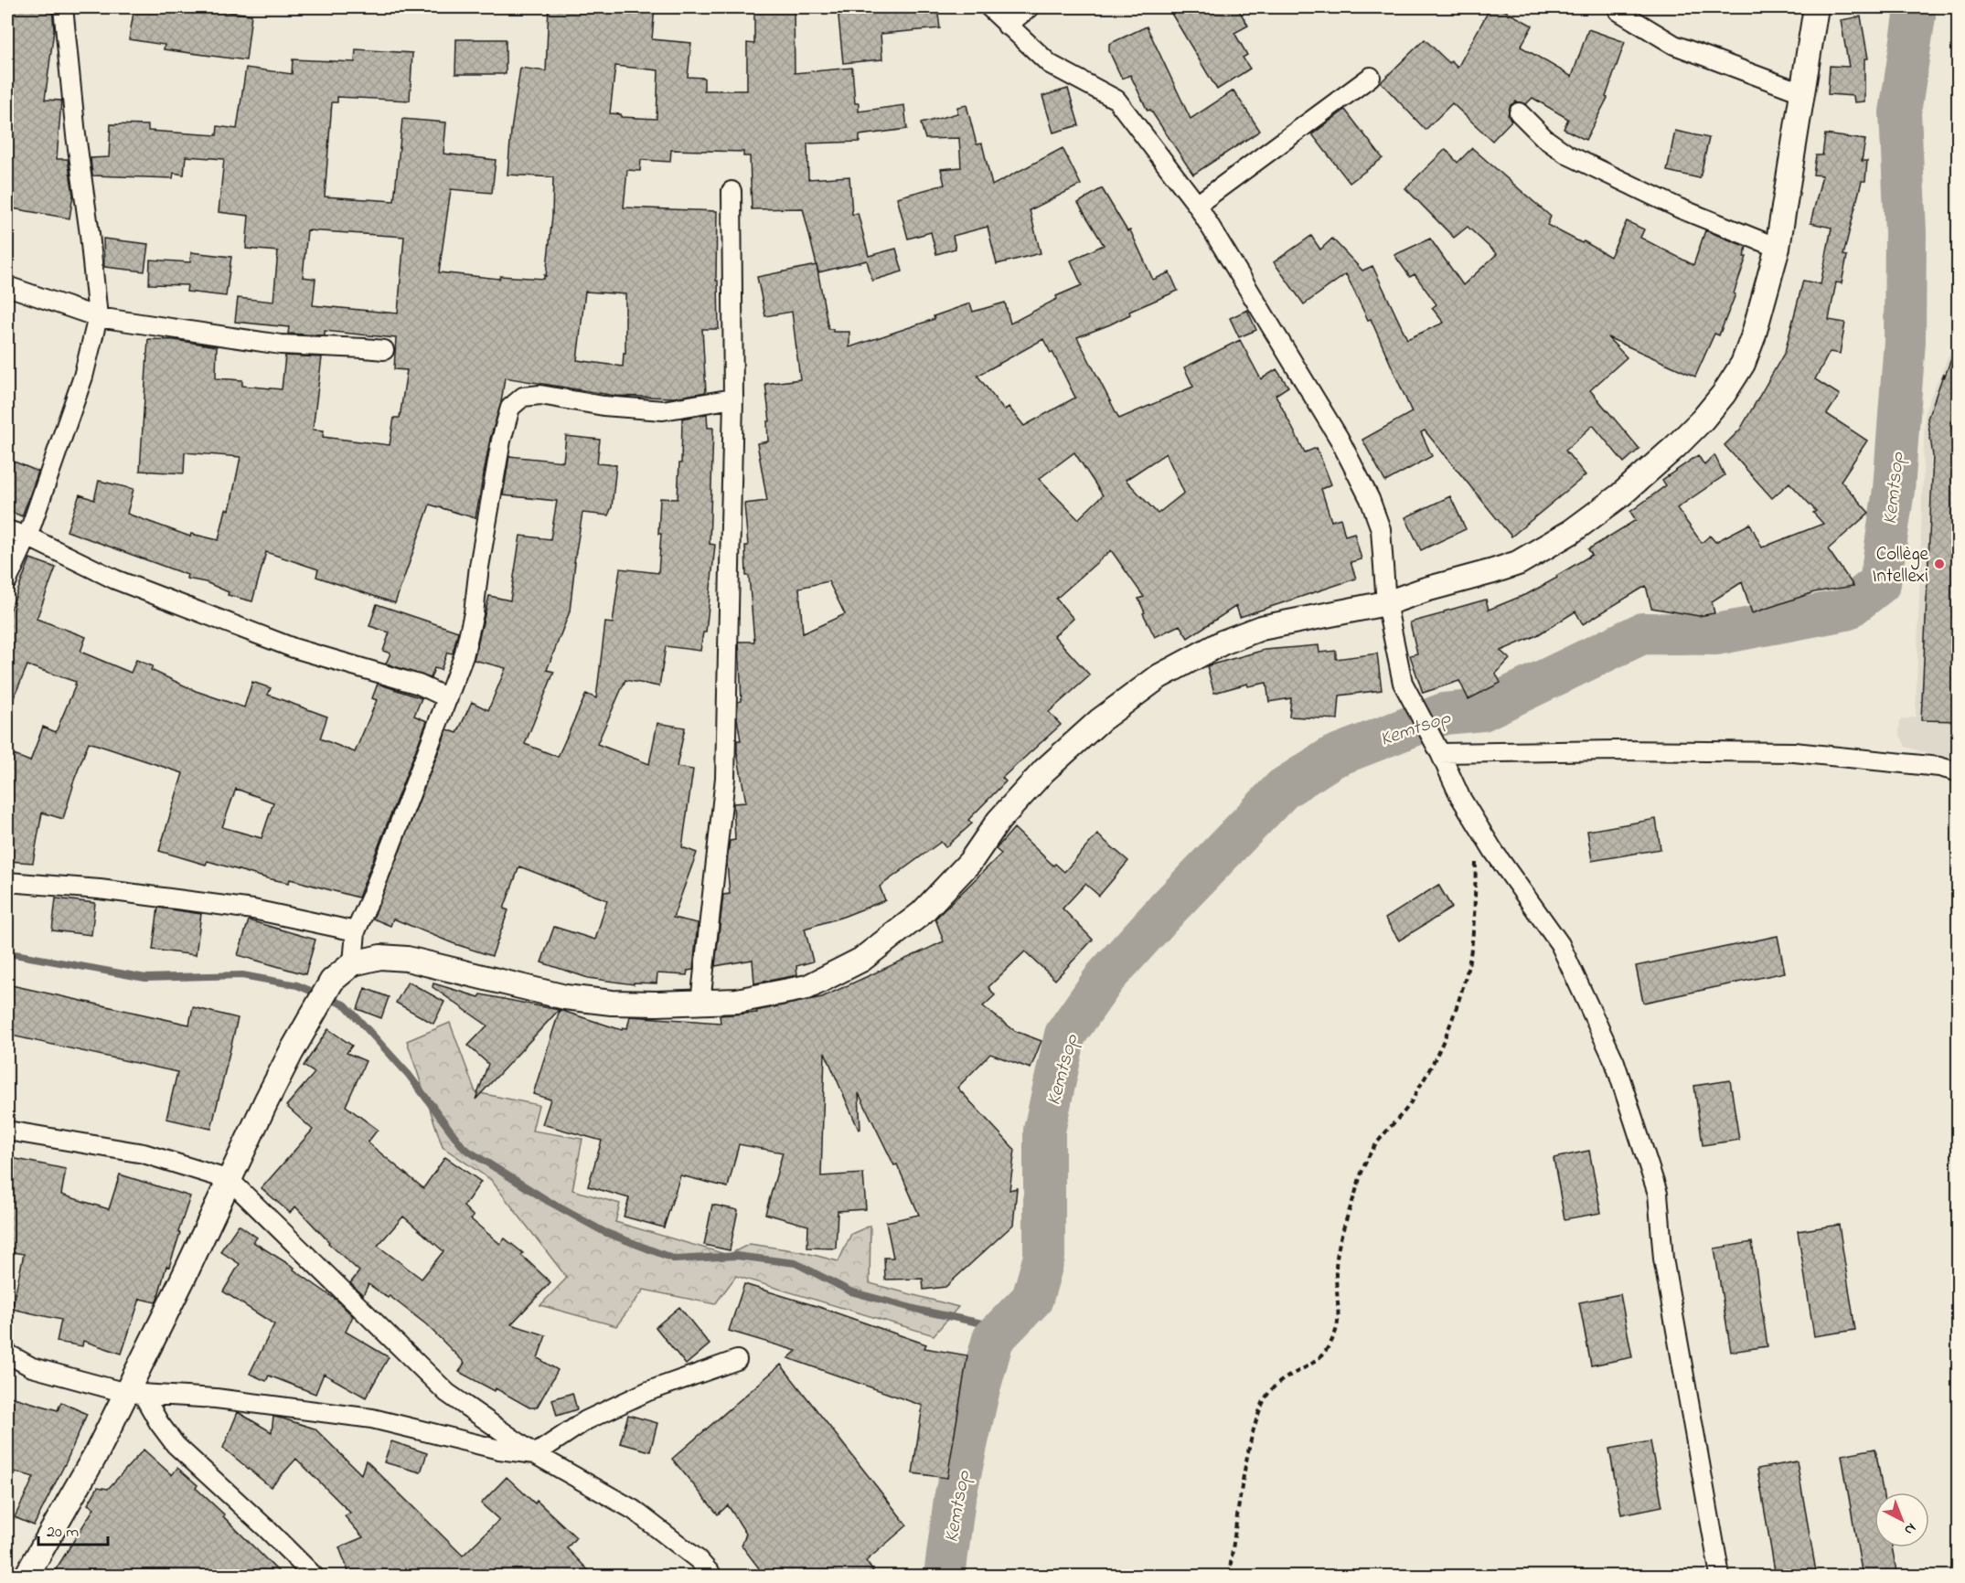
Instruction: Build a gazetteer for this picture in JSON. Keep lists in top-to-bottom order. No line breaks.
{"water":["Kemtsop"],"places":["Collège Intellexi"],"scale_bar":"20 m","north":"bottom right"}
